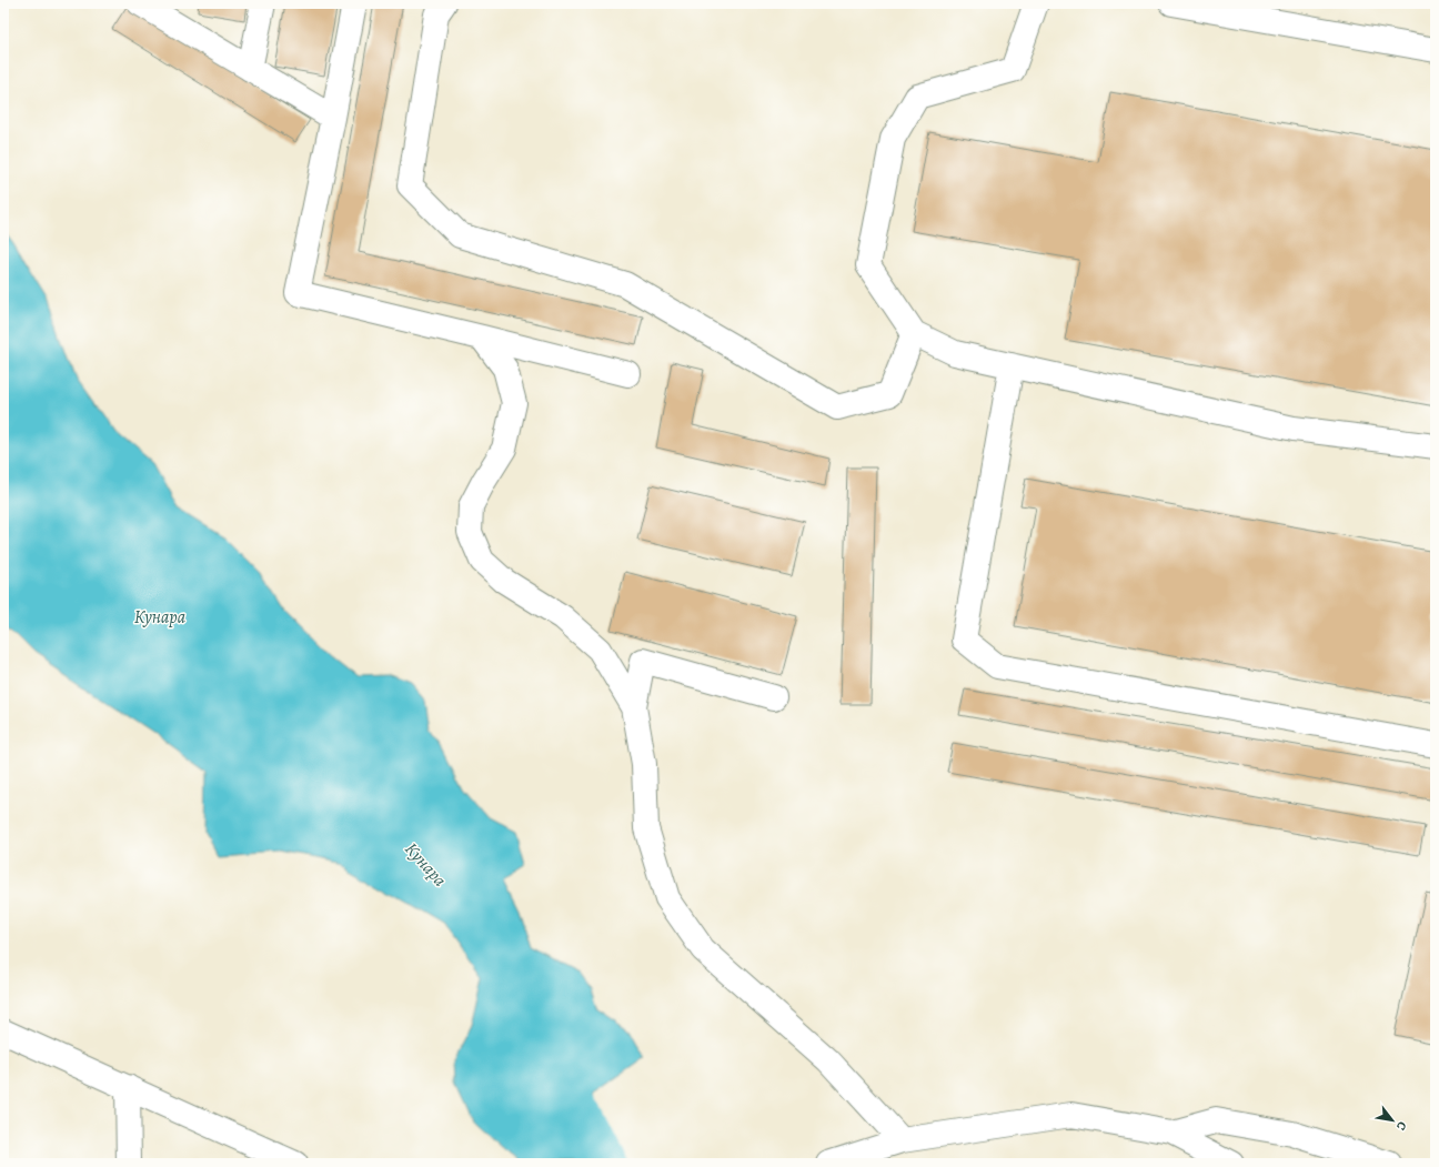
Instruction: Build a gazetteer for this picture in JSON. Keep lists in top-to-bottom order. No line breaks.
{"water":["Кунара"],"north":"bottom right"}
